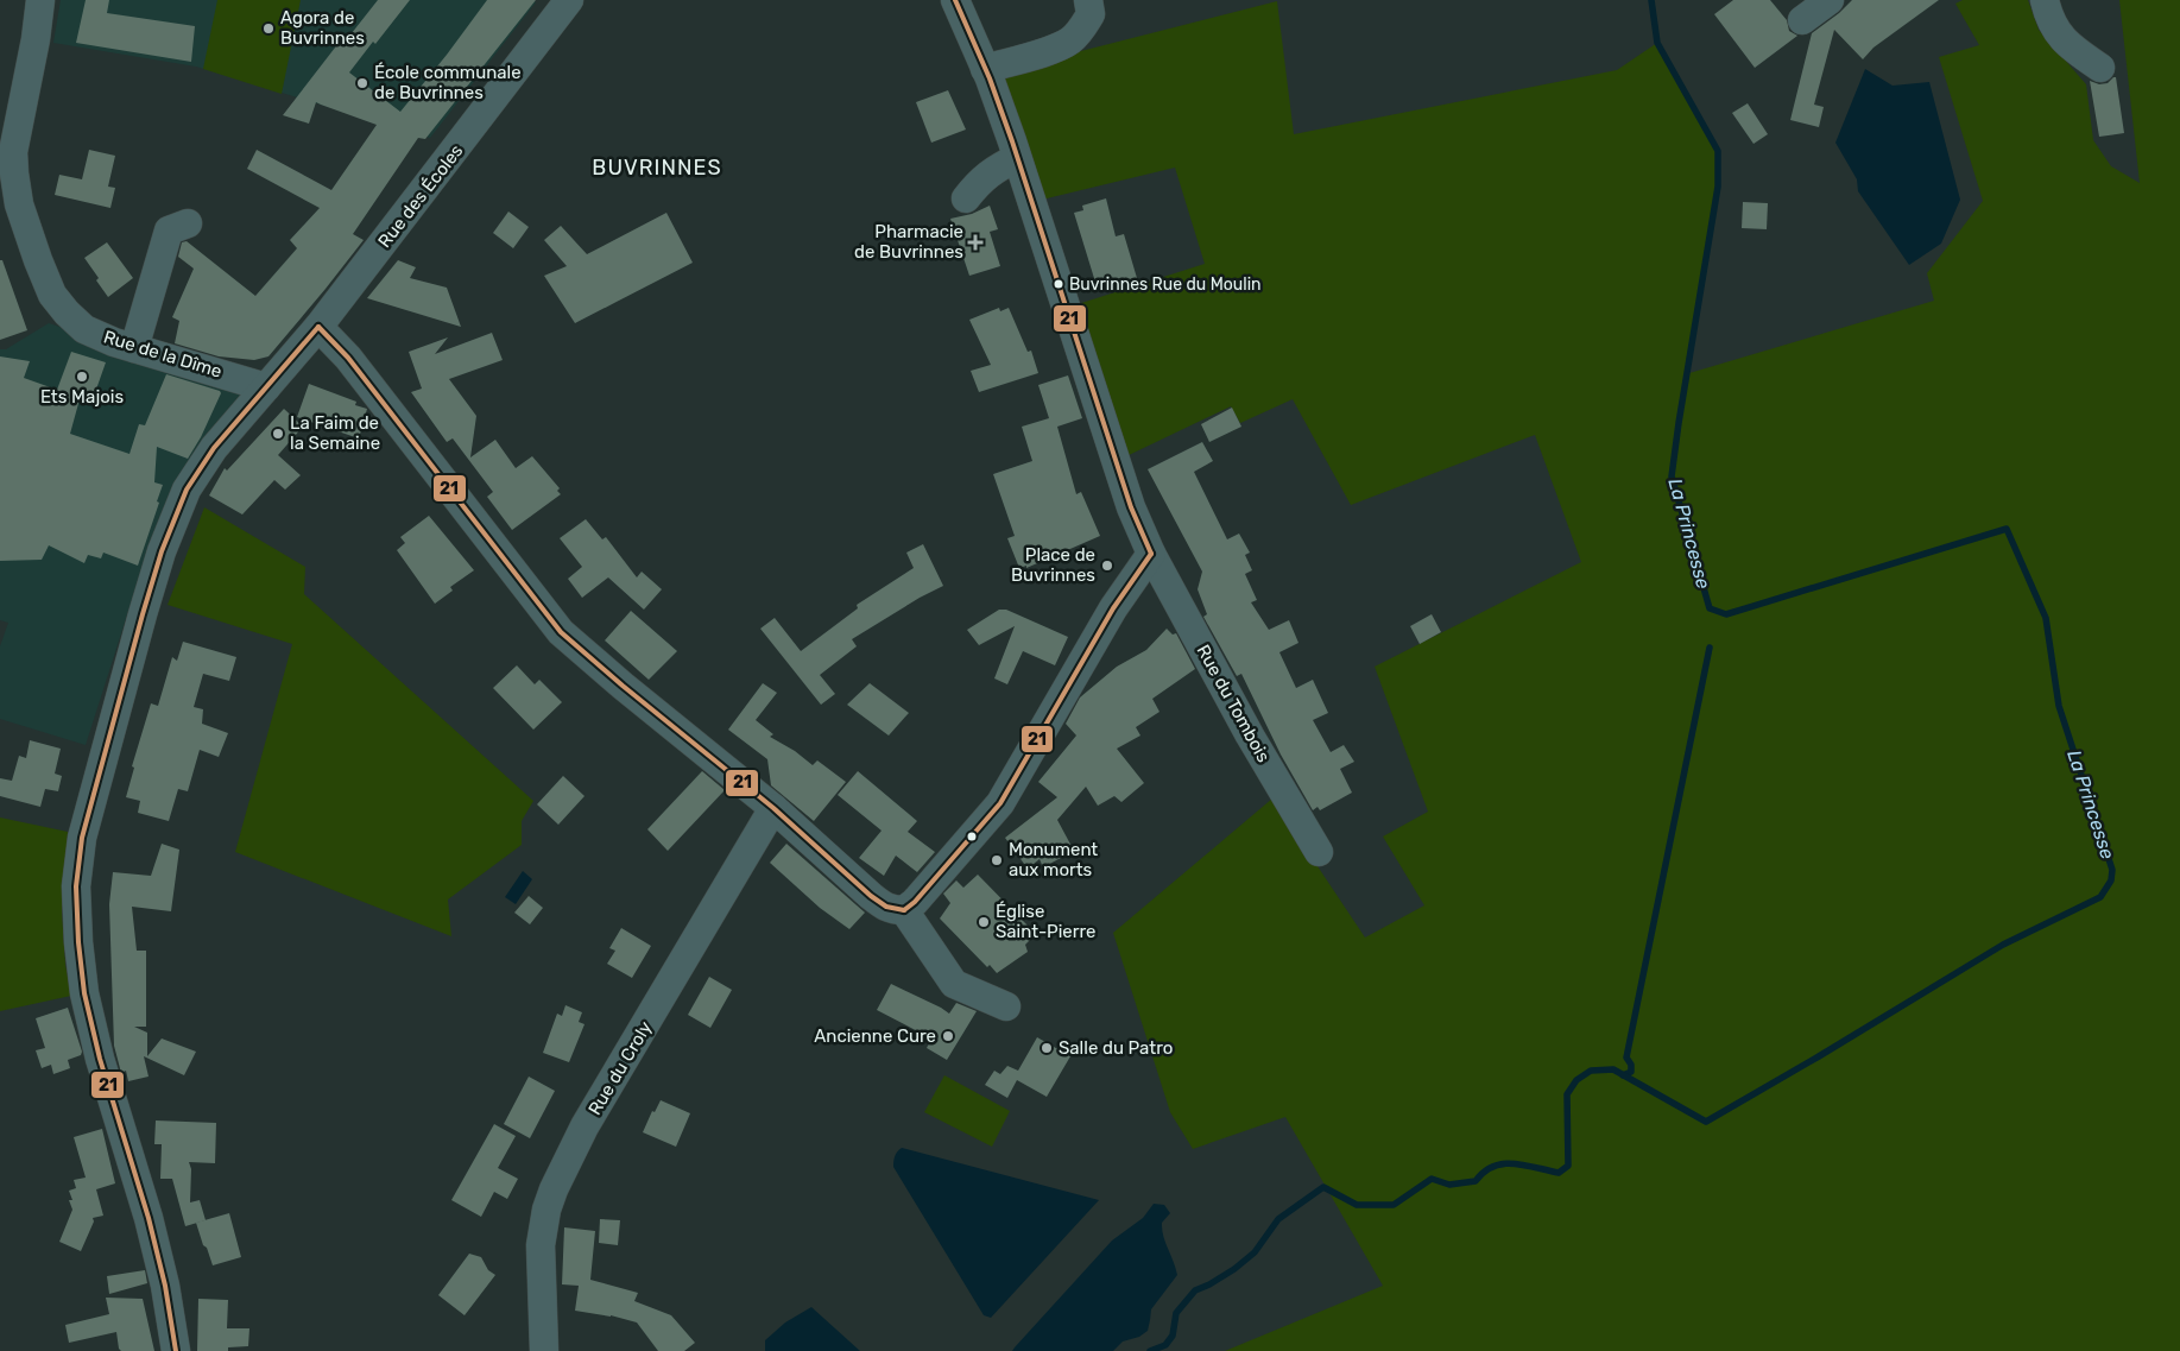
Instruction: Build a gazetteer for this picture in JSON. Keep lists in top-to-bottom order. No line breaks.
{"streets":{"street":["Rue des Écoles","Rue de la Dîme","Rue du Tombois","Rue du Croly"]},"crossings":[["Rue des Écoles","Rue de la Dîme"]],"districts":["BUVRINNES"],"water":["La Princesse"],"places":{"other":["Agora de Buvrinnes","École communale de Buvrinnes","Buvrinnes Rue du Moulin","Ets Majois","La Faim de la Semaine","Place de Buvrinnes","Monument aux morts","Église Saint-Pierre","Ancienne Cure","Salle du Patro"],"health":["Pharmacie de Buvrinnes"]},"lines":["transit line 21"]}
